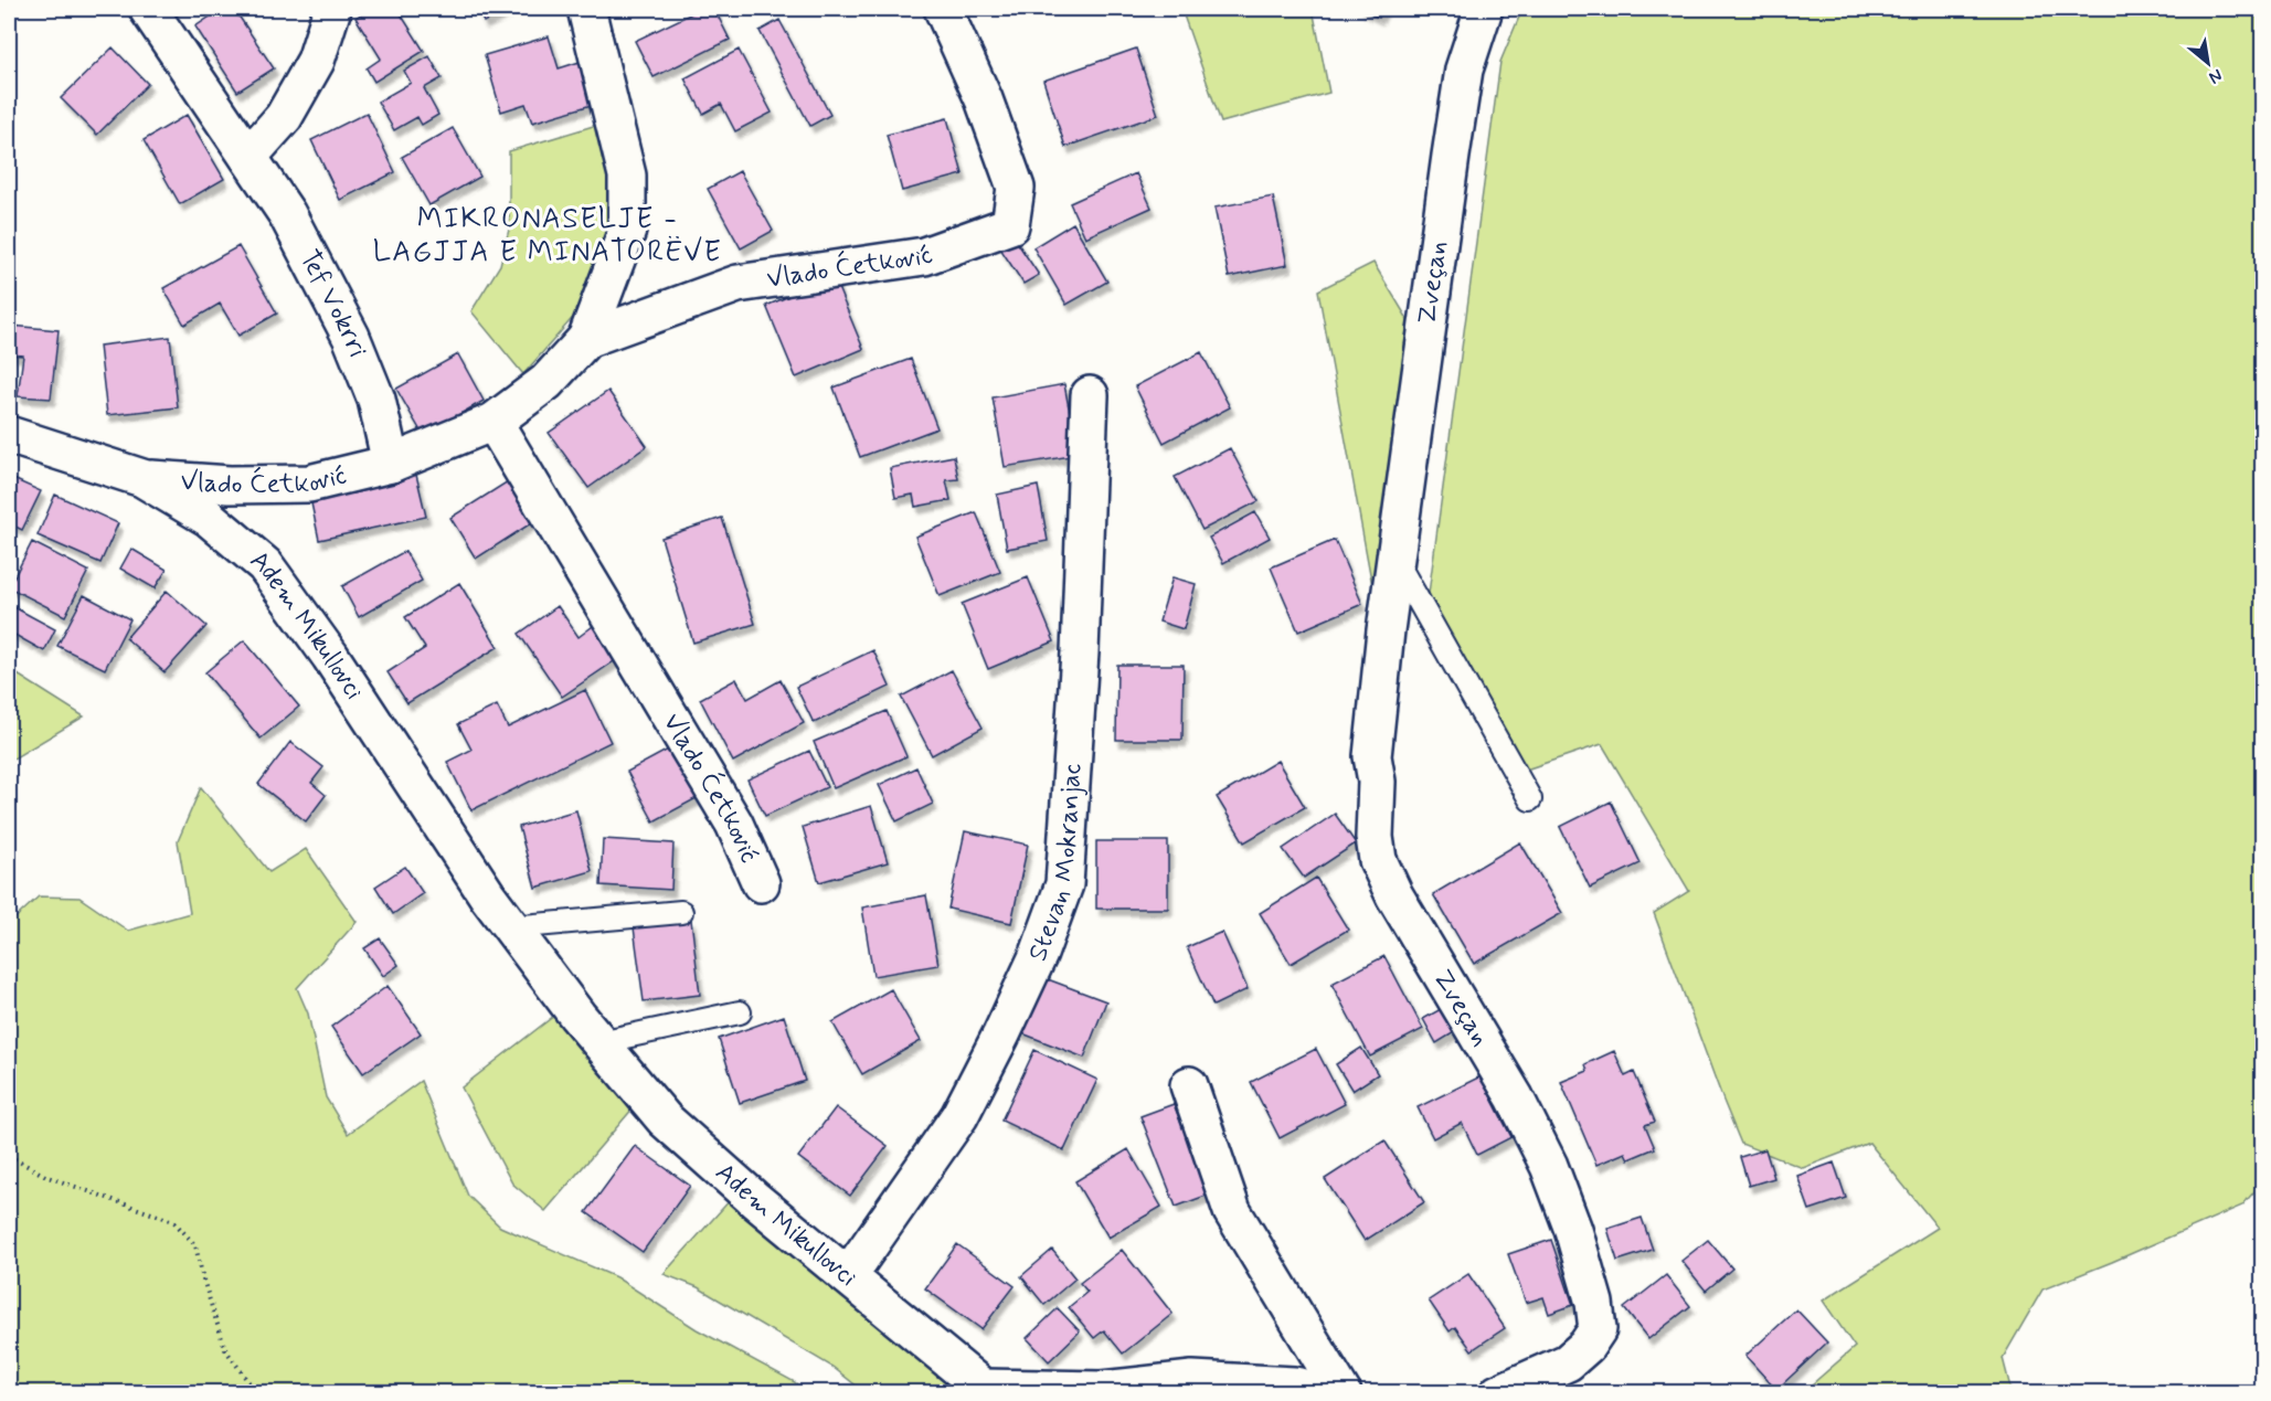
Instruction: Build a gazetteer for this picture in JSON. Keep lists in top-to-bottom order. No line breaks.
{"streets":{"street":["Vlado Ćetković","Zveçan","Tef Vokrri","Adem Mikullovci","Stevan Mokranjac"]},"crossings":[["Vlado Ćetković","Tef Vokrri"],["Vlado Ćetković","Adem Mikullovci"],["Adem Mikullovci","Stevan Mokranjac"]],"districts":["MIKRONASELJE - LAGJJA E MINATORËVE"],"north":"bottom right"}
